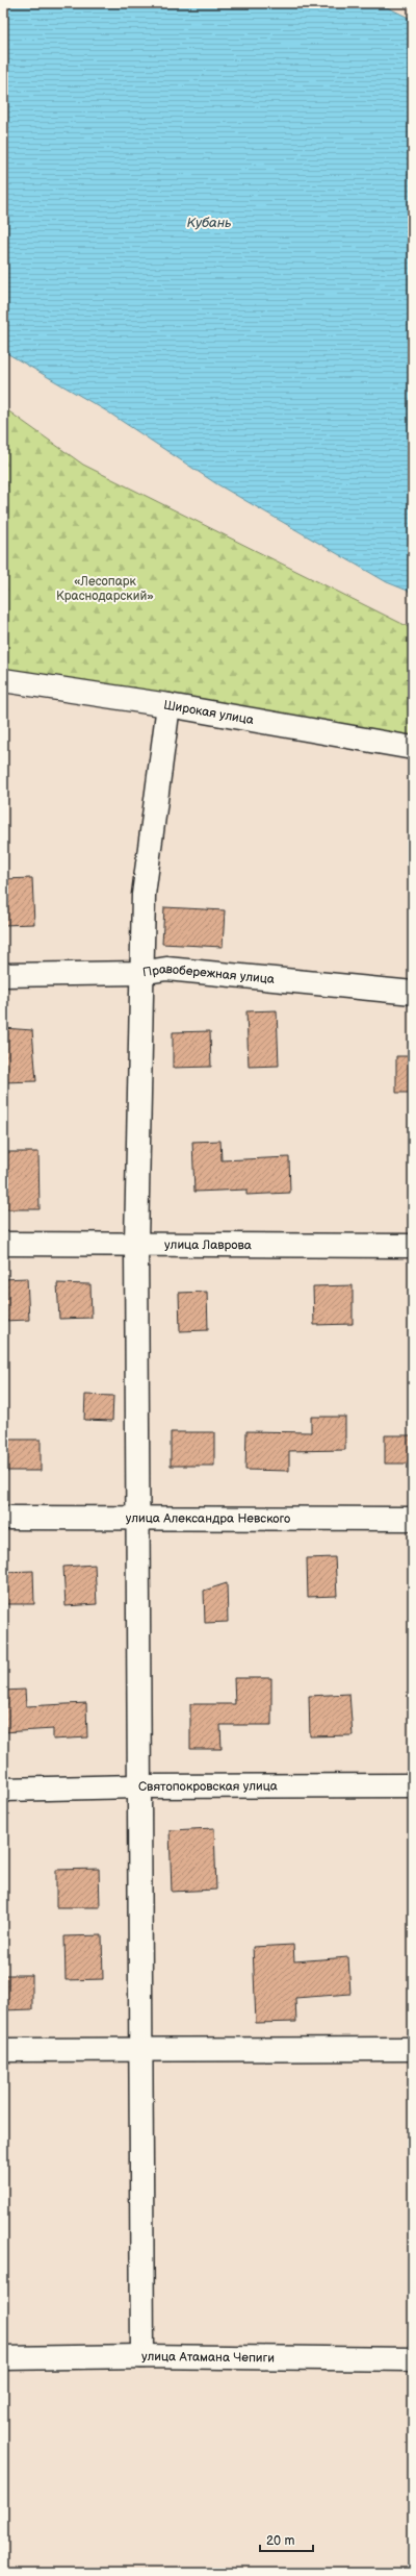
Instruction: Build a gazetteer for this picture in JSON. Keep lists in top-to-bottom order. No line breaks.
{"streets":{"street":["Широкая улица","Правобережная улица","улица Лаврова","улица Александра Невского","Святопокровская улица","улица Атамана Чепиги"]},"water":["Кубань"],"parks":["«Лесопарк Краснодарский»"],"scale_bar":"20 m"}
